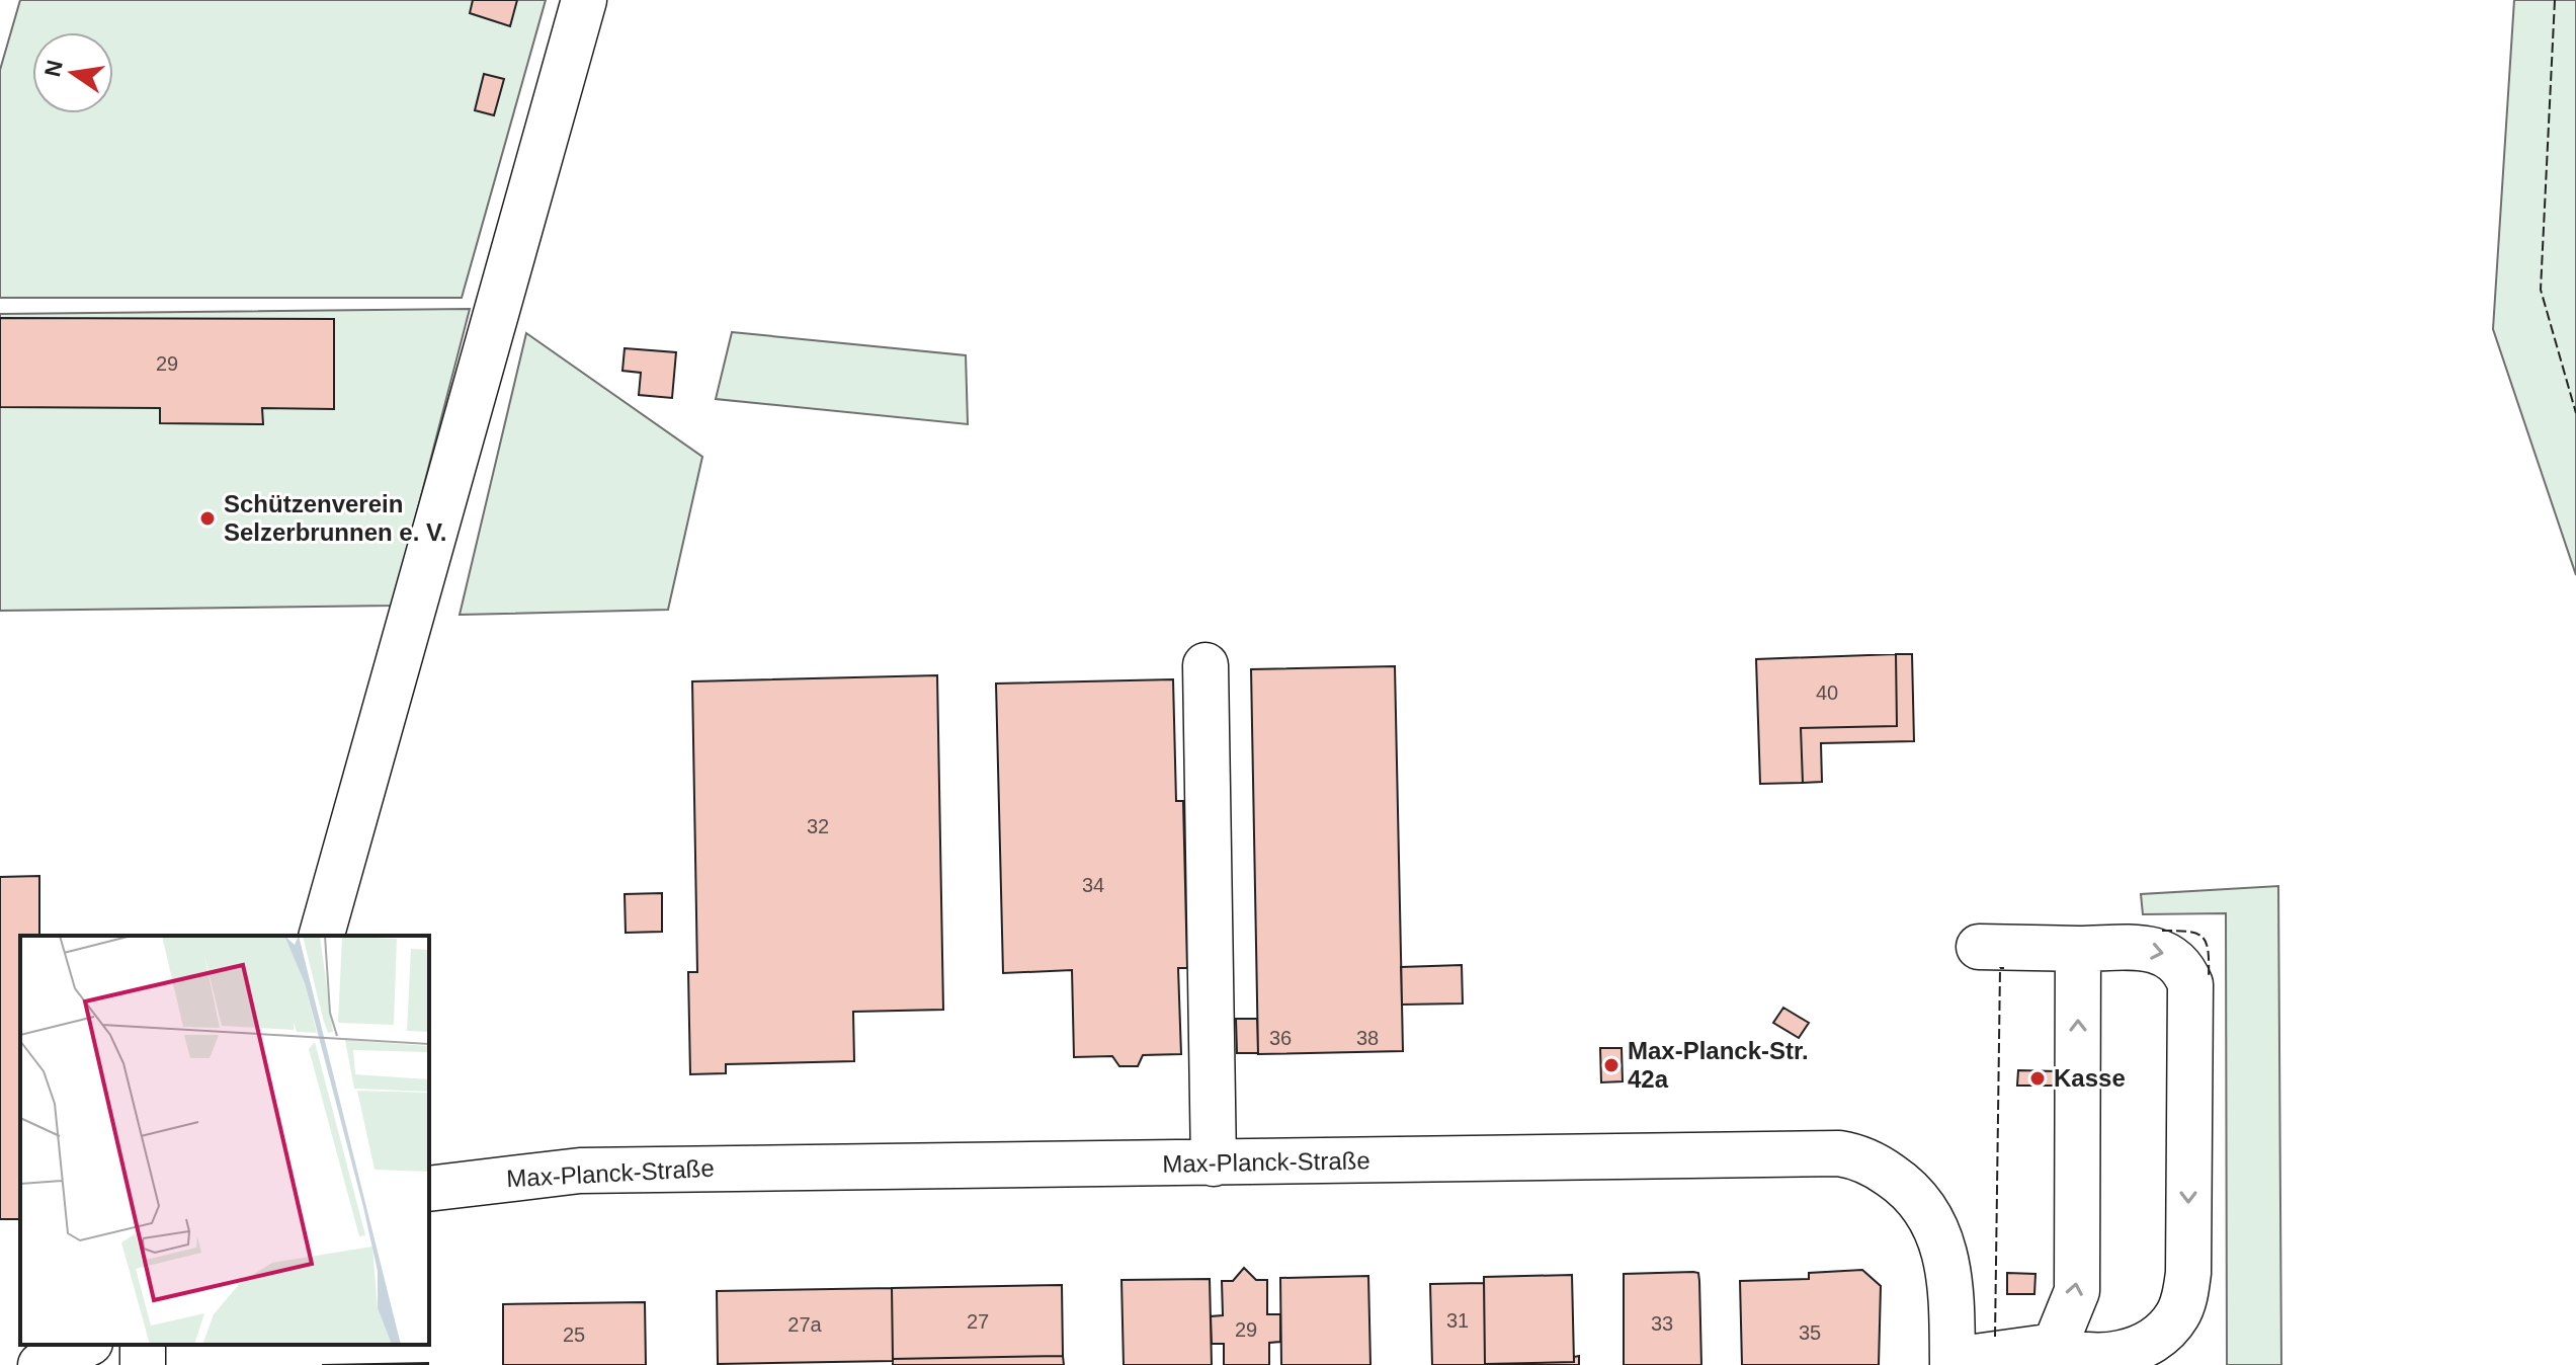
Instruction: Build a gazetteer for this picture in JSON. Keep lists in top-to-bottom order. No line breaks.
{"streets":{"street":["Max-Planck-Straße"]},"places":["Schützenverein Selzerbrunnen e. V.","Max-Planck-Str. 42a","Kasse"],"house_numbers":["29","40","32","34","36","38","31","27","33","27a","29","35","25"],"north":"left"}
